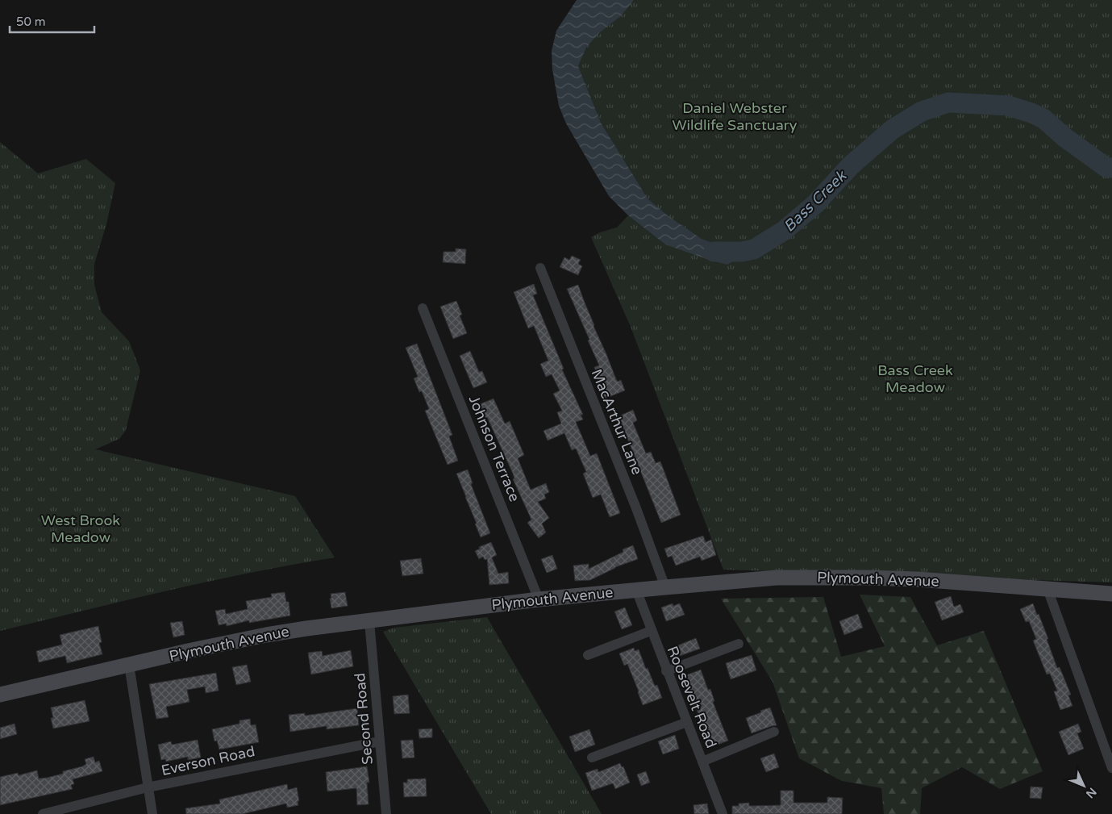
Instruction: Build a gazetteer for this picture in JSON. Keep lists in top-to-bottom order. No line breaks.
{"streets":{"street":["MacArthur Lane","Johnson Terrace","Plymouth Avenue","Roosevelt Road","Second Road","Everson Road"]},"crossings":[["MacArthur Lane","Plymouth Avenue"],["Johnson Terrace","Plymouth Avenue"],["Plymouth Avenue","Roosevelt Road"],["Plymouth Avenue","Second Road"],["Second Road","Everson Road"]],"water":["Bass Creek"],"parks":["Daniel Webster Wildlife Sanctuary","Bass Creek Meadow","West Brook Meadow"],"scale_bar":"50 m","north":"bottom right"}
